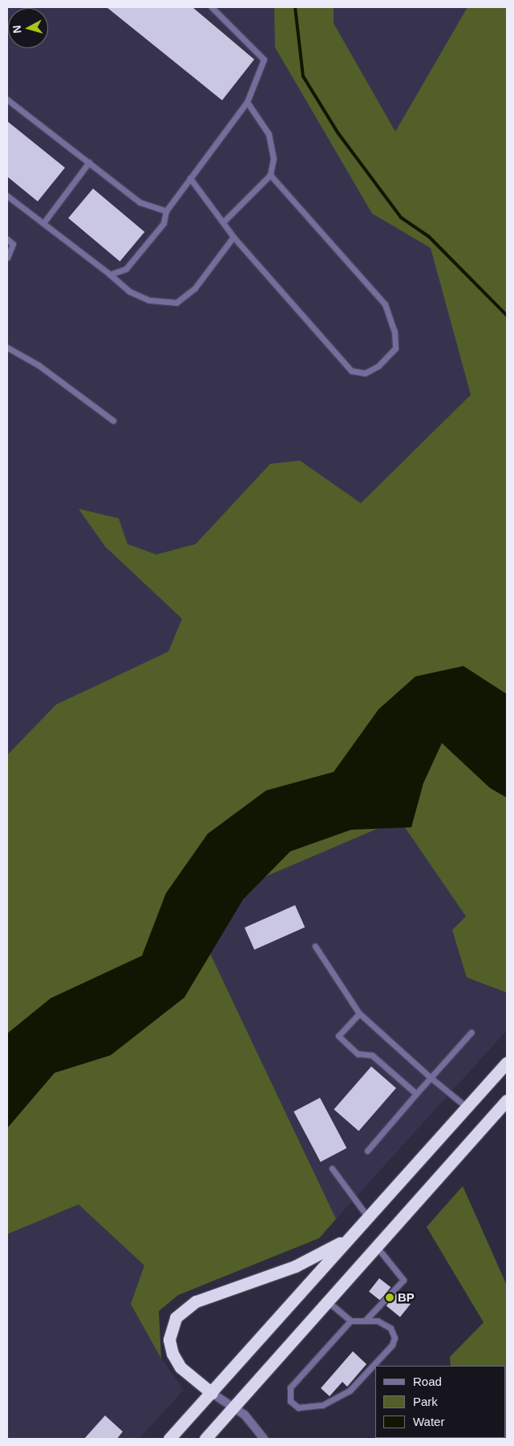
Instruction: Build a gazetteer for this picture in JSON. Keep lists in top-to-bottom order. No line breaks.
{"places":["BP"],"legend":["Road","Park","Water"],"north":"left"}
